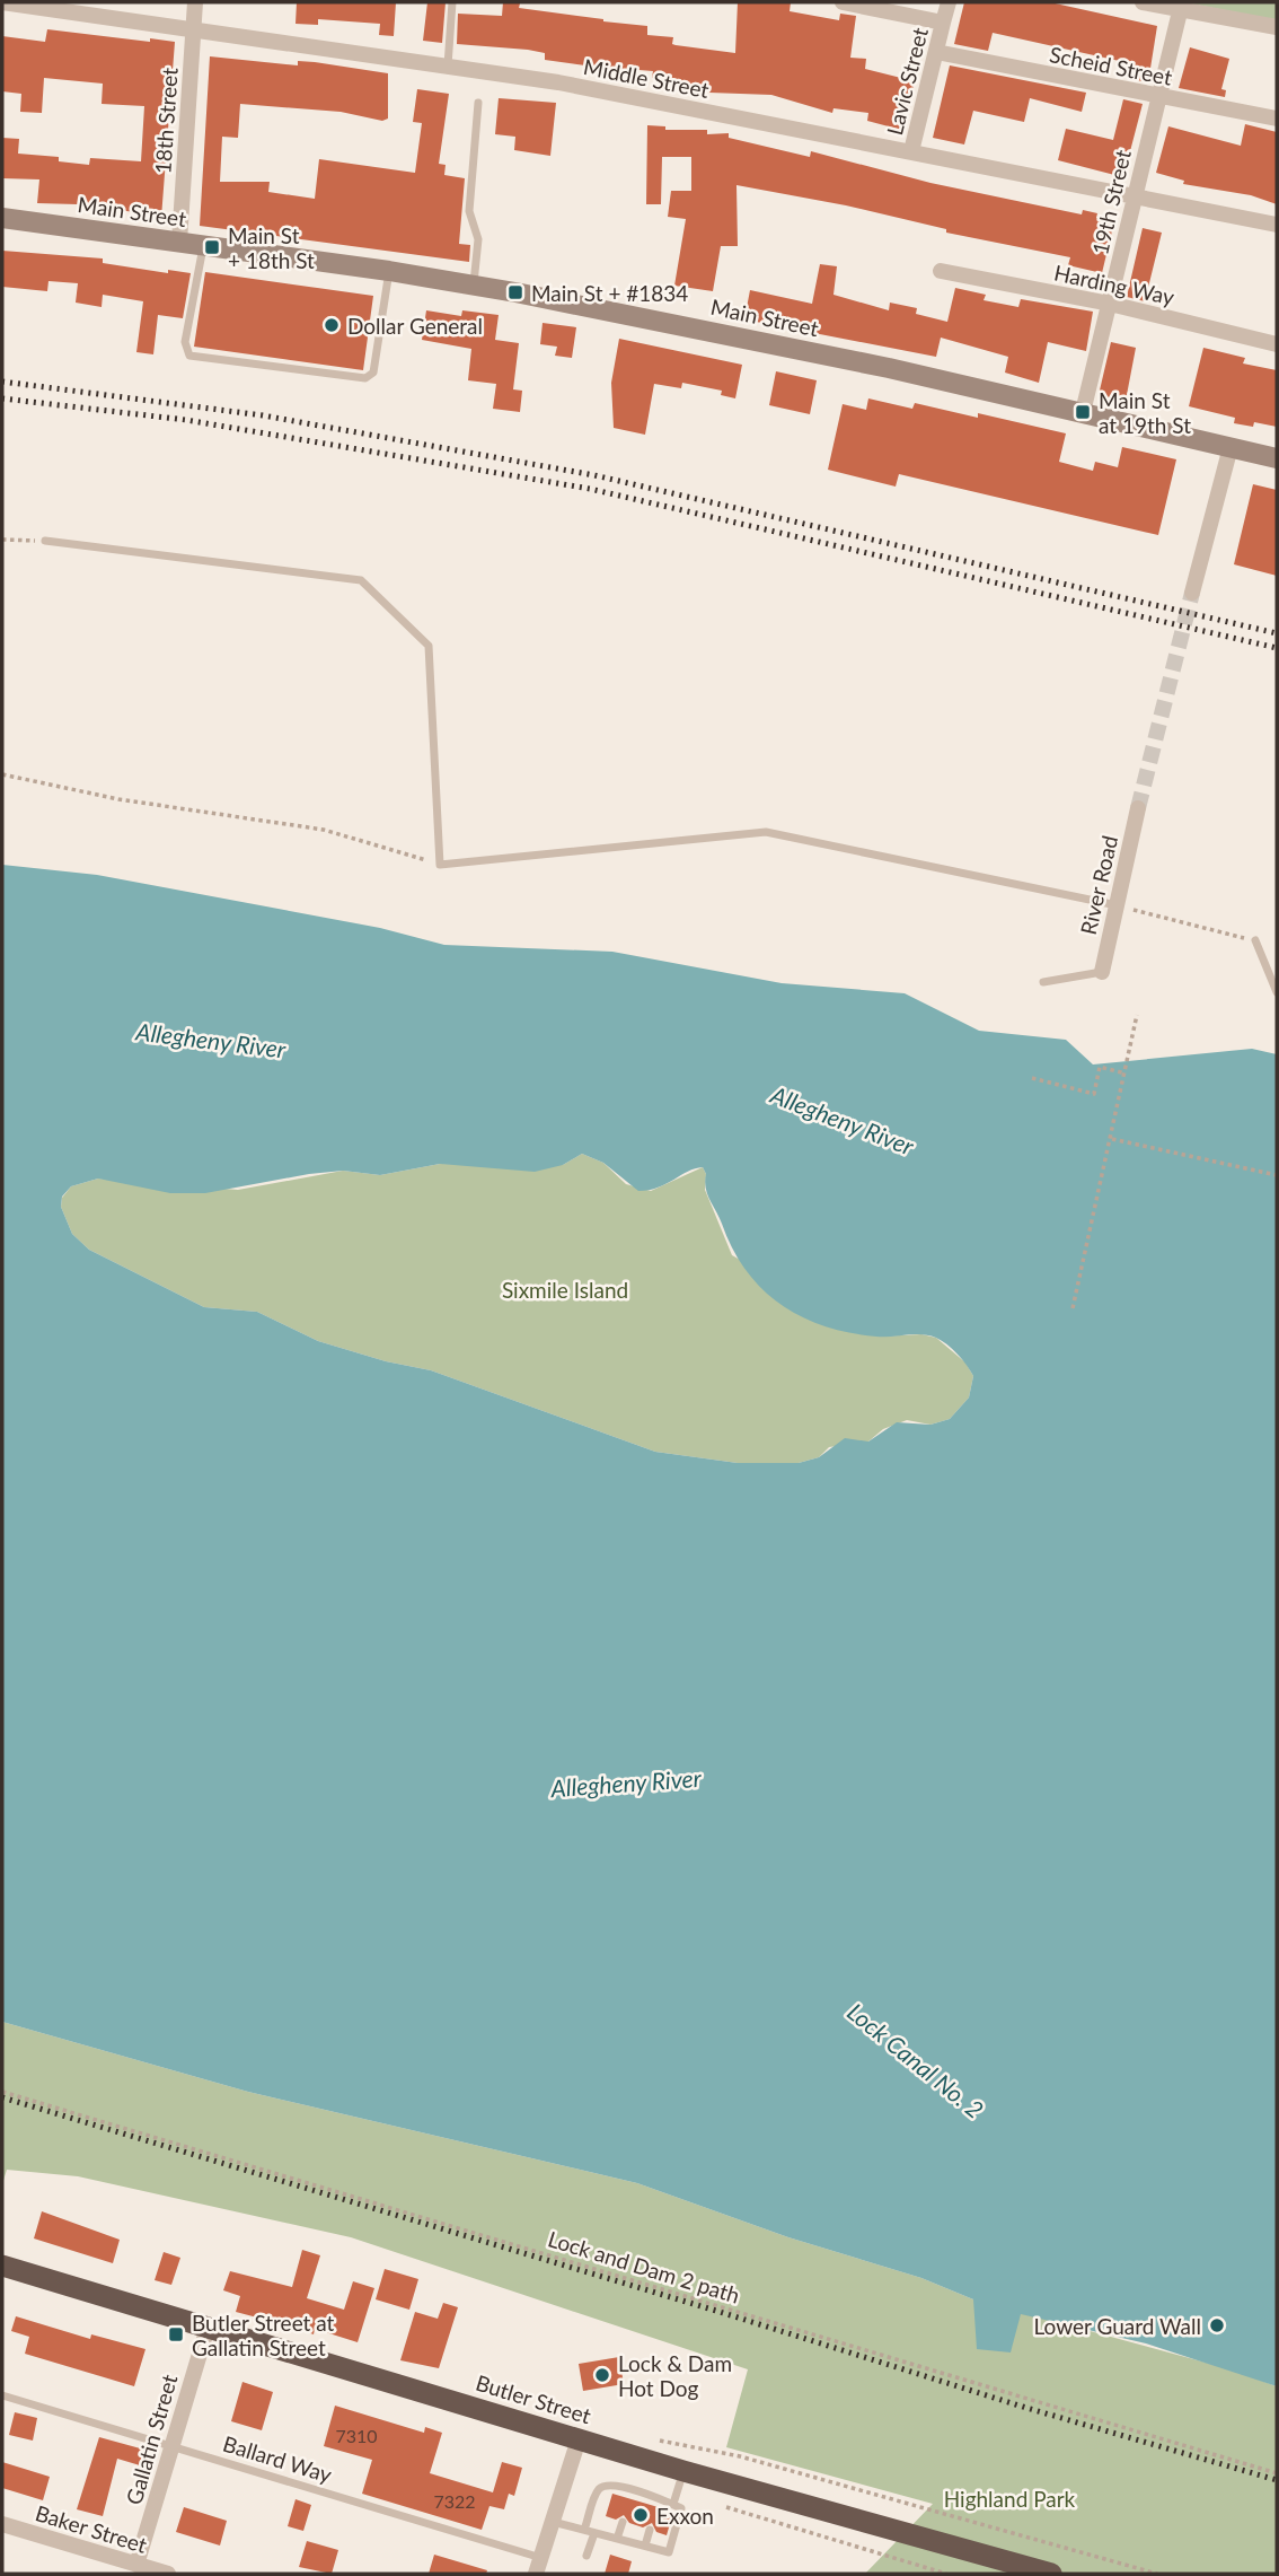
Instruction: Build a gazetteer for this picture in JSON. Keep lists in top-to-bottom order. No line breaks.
{"streets":{"highway":["Butler Street"],"main road":["Main Street"],"street":["Scheid Street","Middle Street","Lavic Street","18th Street","19th Street","Harding Way","River Road","Gallatin Street","Baker Street"],"lane":["Ballard Way"],"path":["Lock and Dam 2 path"]},"crossings":[["Scheid Street","Lavic Street"],["Scheid Street","19th Street"],["Middle Street","Lavic Street"],["Middle Street","18th Street"],["Middle Street","19th Street"],["18th Street","Main Street"],["19th Street","Main Street"],["19th Street","Harding Way"],["Butler Street","Gallatin Street"],["Gallatin Street","Ballard Way"],["Gallatin Street","Baker Street"]],"water":["Allegheny River","Lock Canal No. 2"],"parks":["Sixmile Island","Highland Park"],"places":{"transit":["Main St + 18th St","Main St + #1834","Main St at 19th St","Butler Street at Gallatin Street"],"other":["Dollar General","Lower Guard Wall","Lock & Dam Hot Dog","Exxon"]},"house_numbers":["7310","7322"]}
